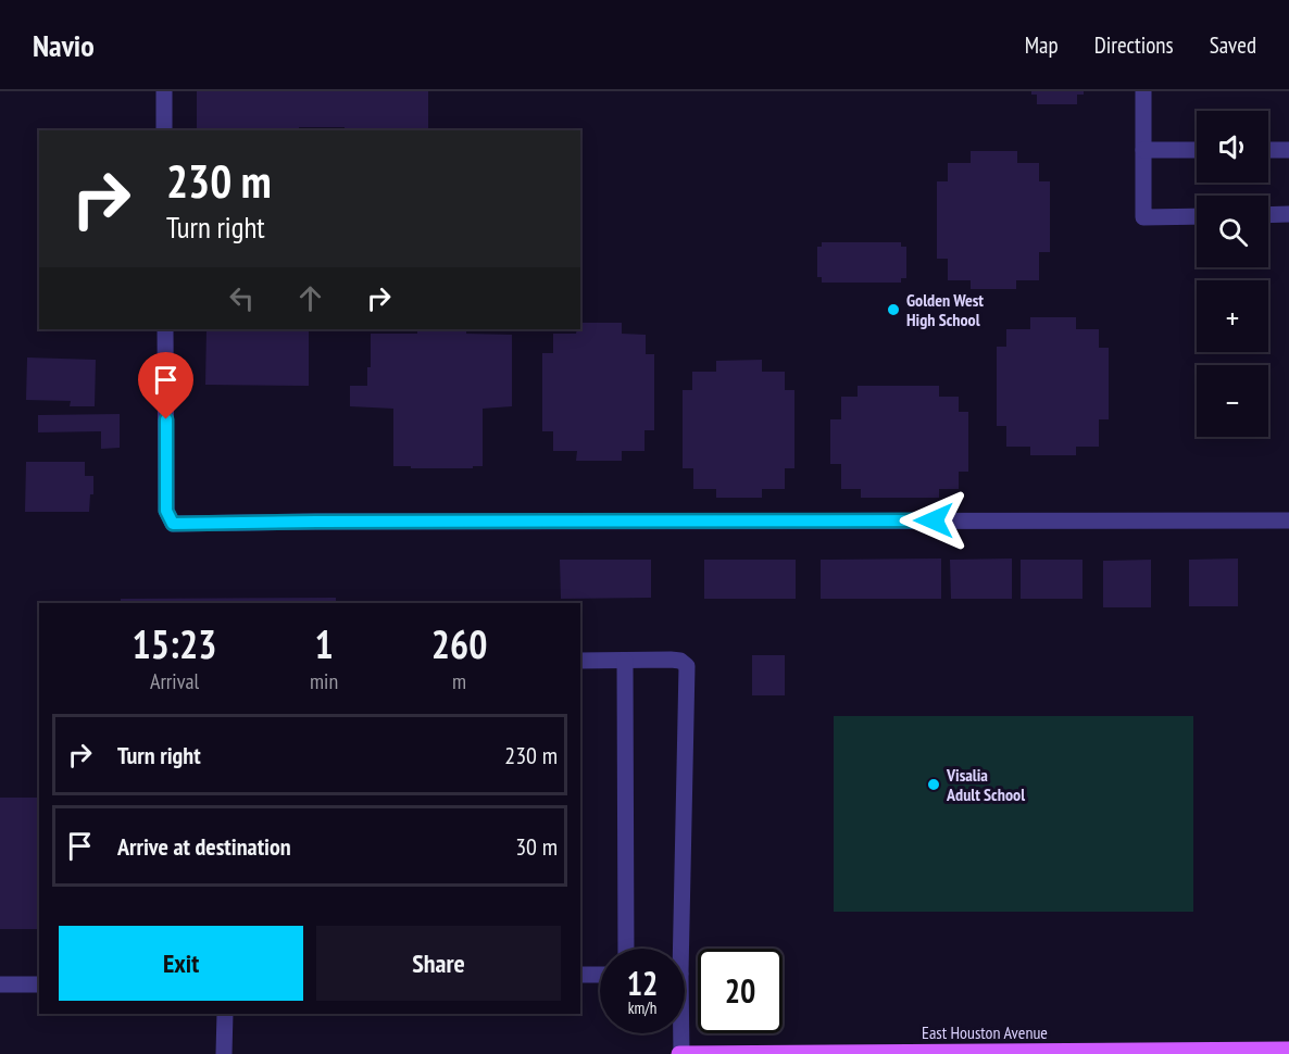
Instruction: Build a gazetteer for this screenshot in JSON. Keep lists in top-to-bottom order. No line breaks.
{"streets":{"main road":["East Houston Avenue"]},"places":["Golden West High School","Visalia Adult School"],"page":{"header":"Navio","nav":["Map","Directions","Saved"],"map_buttons":["+","−"],"turn":["230 m","Turn right"],"eta":["15:23","Arrival","1","min","260","m"],"list":[{"name":"Turn right","value":"230 m"},{"name":"Arrive at destination","value":"30 m"}],"buttons":["Exit","Share"],"speed":"12 km/h","limit":"20"}}
